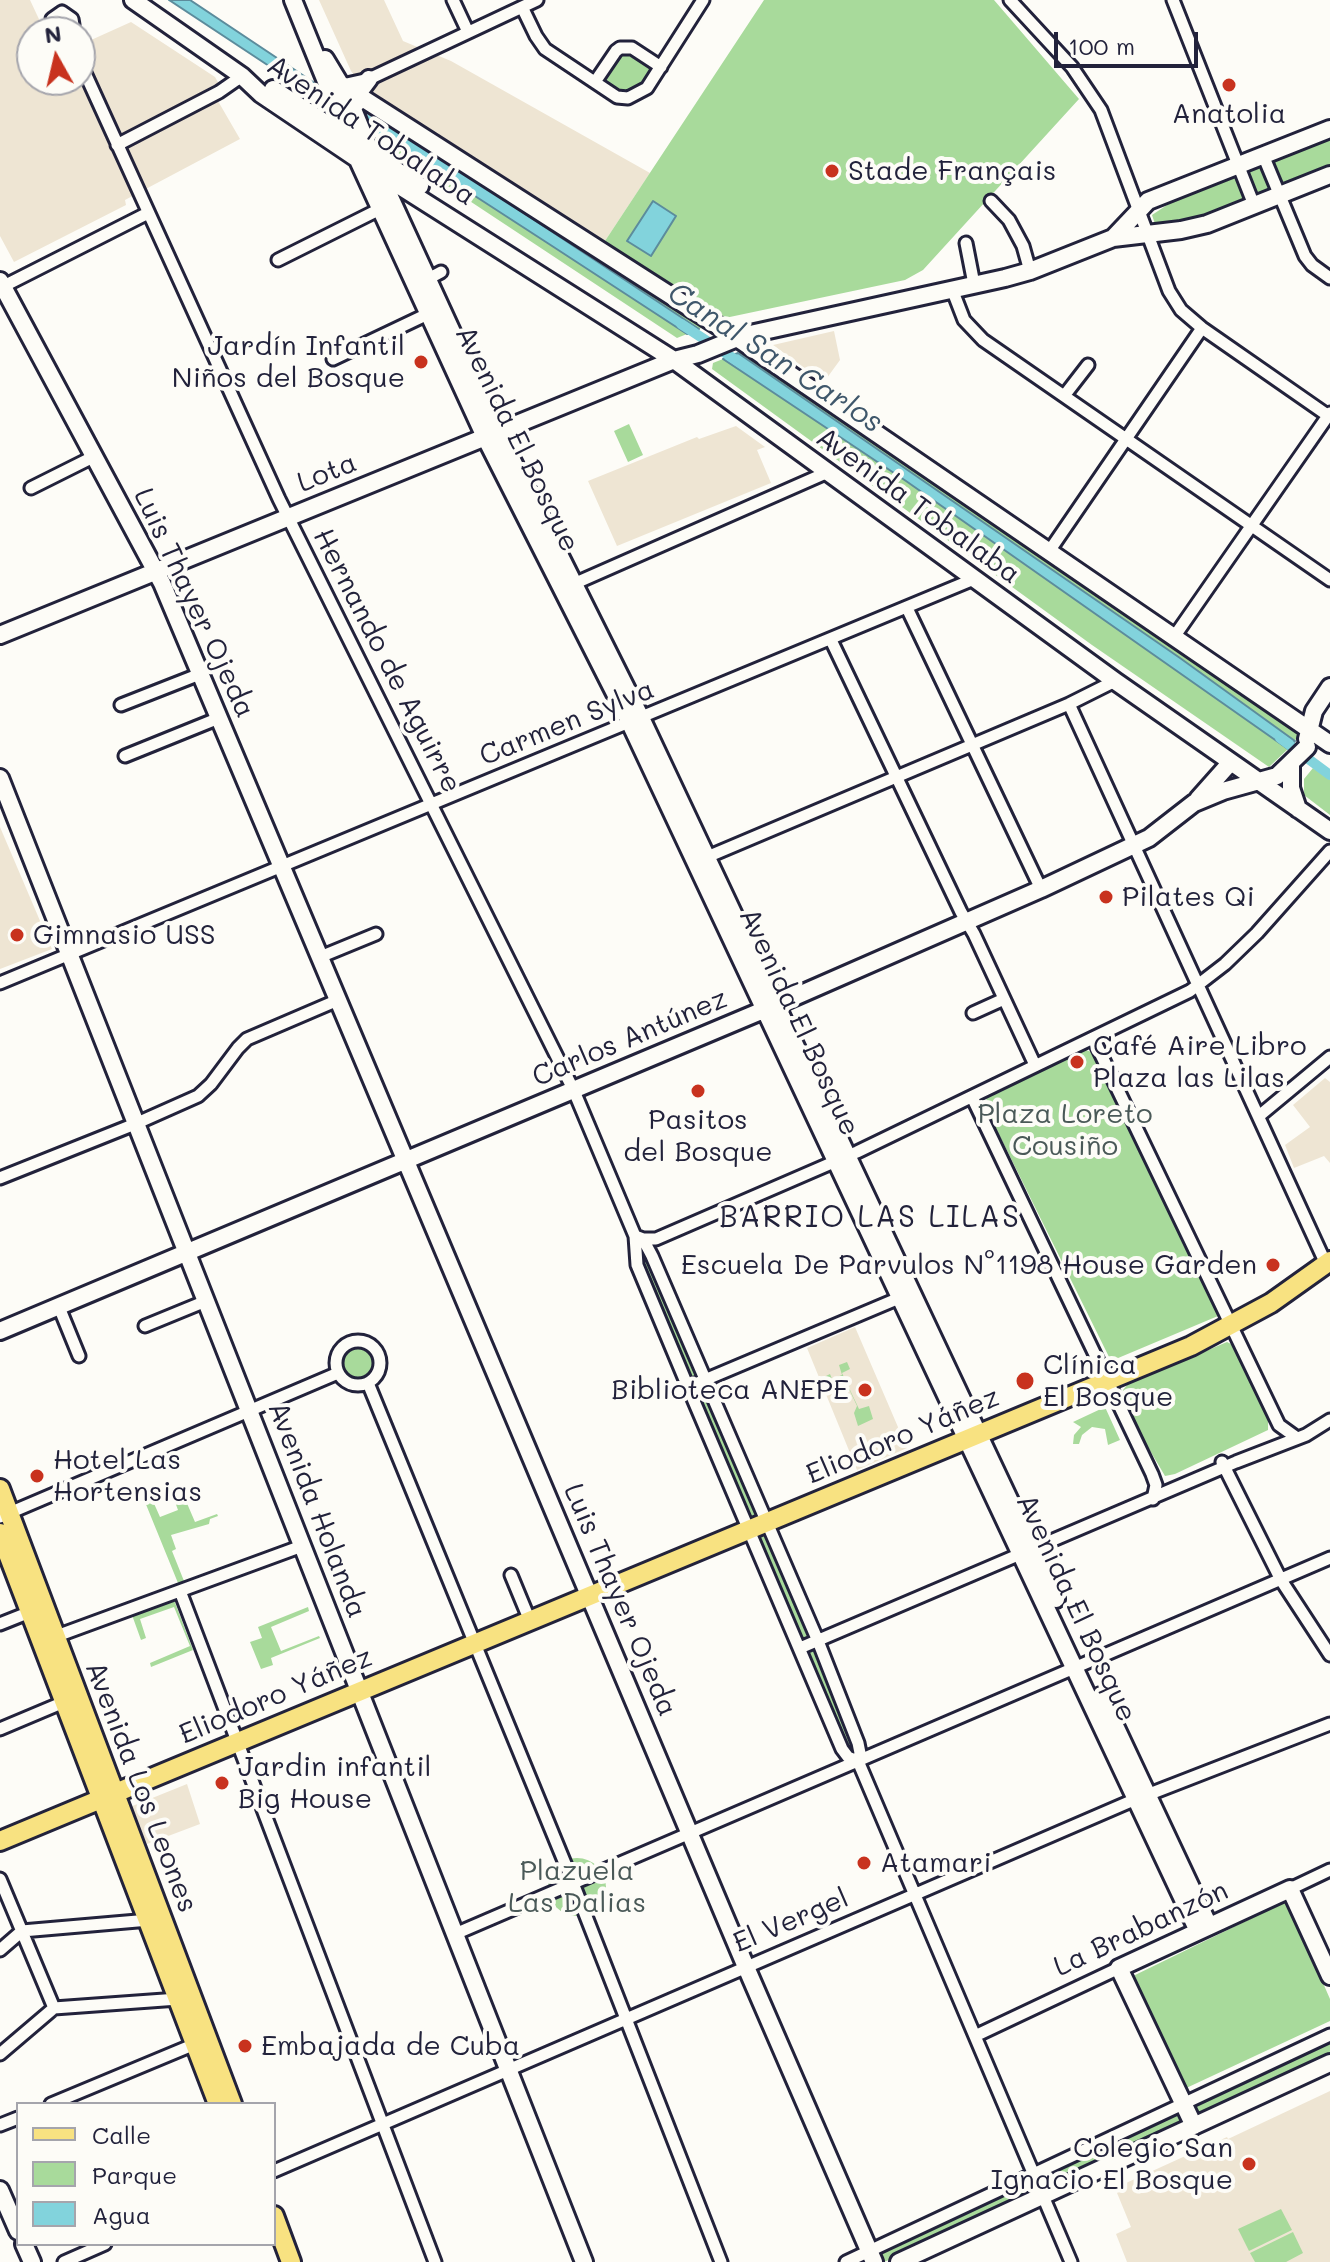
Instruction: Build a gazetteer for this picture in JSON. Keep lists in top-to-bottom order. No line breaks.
{"streets":{"main road":["Eliodoro Yáñez","Avenida Los Leones"],"street":["Avenida Tobalaba","Avenida El Bosque","Lota","Luis Thayer Ojeda","Hernando de Aguirre","Carmen Sylva","Carlos Antúnez","Avenida Holanda","El Vergel","La Brabanzón"]},"crossings":[["Avenida Tobalaba","Avenida El Bosque"],["Avenida Tobalaba","Lota"],["Avenida Tobalaba","Carmen Sylva"],["Avenida Tobalaba","Carlos Antúnez"],["Avenida El Bosque","Lota"],["Avenida El Bosque","Carmen Sylva"],["Avenida El Bosque","Carlos Antúnez"],["Avenida El Bosque","Eliodoro Yáñez"],["Avenida El Bosque","El Vergel"],["Avenida El Bosque","La Brabanzón"],["Lota","Luis Thayer Ojeda"],["Lota","Hernando de Aguirre"],["Luis Thayer Ojeda","Carmen Sylva"],["Luis Thayer Ojeda","Carlos Antúnez"],["Luis Thayer Ojeda","Eliodoro Yáñez"],["Luis Thayer Ojeda","El Vergel"],["Hernando de Aguirre","Carmen Sylva"],["Hernando de Aguirre","Carlos Antúnez"],["Hernando de Aguirre","Eliodoro Yáñez"],["Hernando de Aguirre","El Vergel"],["Hernando de Aguirre","La Brabanzón"],["Carmen Sylva","Avenida Holanda"],["Carlos Antúnez","Avenida Holanda"],["Eliodoro Yáñez","Avenida Holanda"],["Eliodoro Yáñez","Avenida Los Leones"],["Avenida Holanda","El Vergel"]],"districts":["BARRIO LAS LILAS"],"water":["Canal San Carlos"],"parks":["Plaza Loreto Cousiño","Plazuela Las Dalias"],"places":["Anatolia","Stade Français","Jardín Infantil Niños del Bosque","Pilates Qi","Gimnasio USS","Café Aire Libro Plaza las Lilas","Pasitos del Bosque","Escuela De Parvulos N°1198 House Garden","Clínica El Bosque","Biblioteca ANEPE","Hotel Las Hortensias","Jardin infantil Big House","Atamari","Embajada de Cuba","Colegio San Ignacio El Bosque"],"legend":["Calle","Parque","Agua"],"scale_bar":"100 m","north":"top"}
